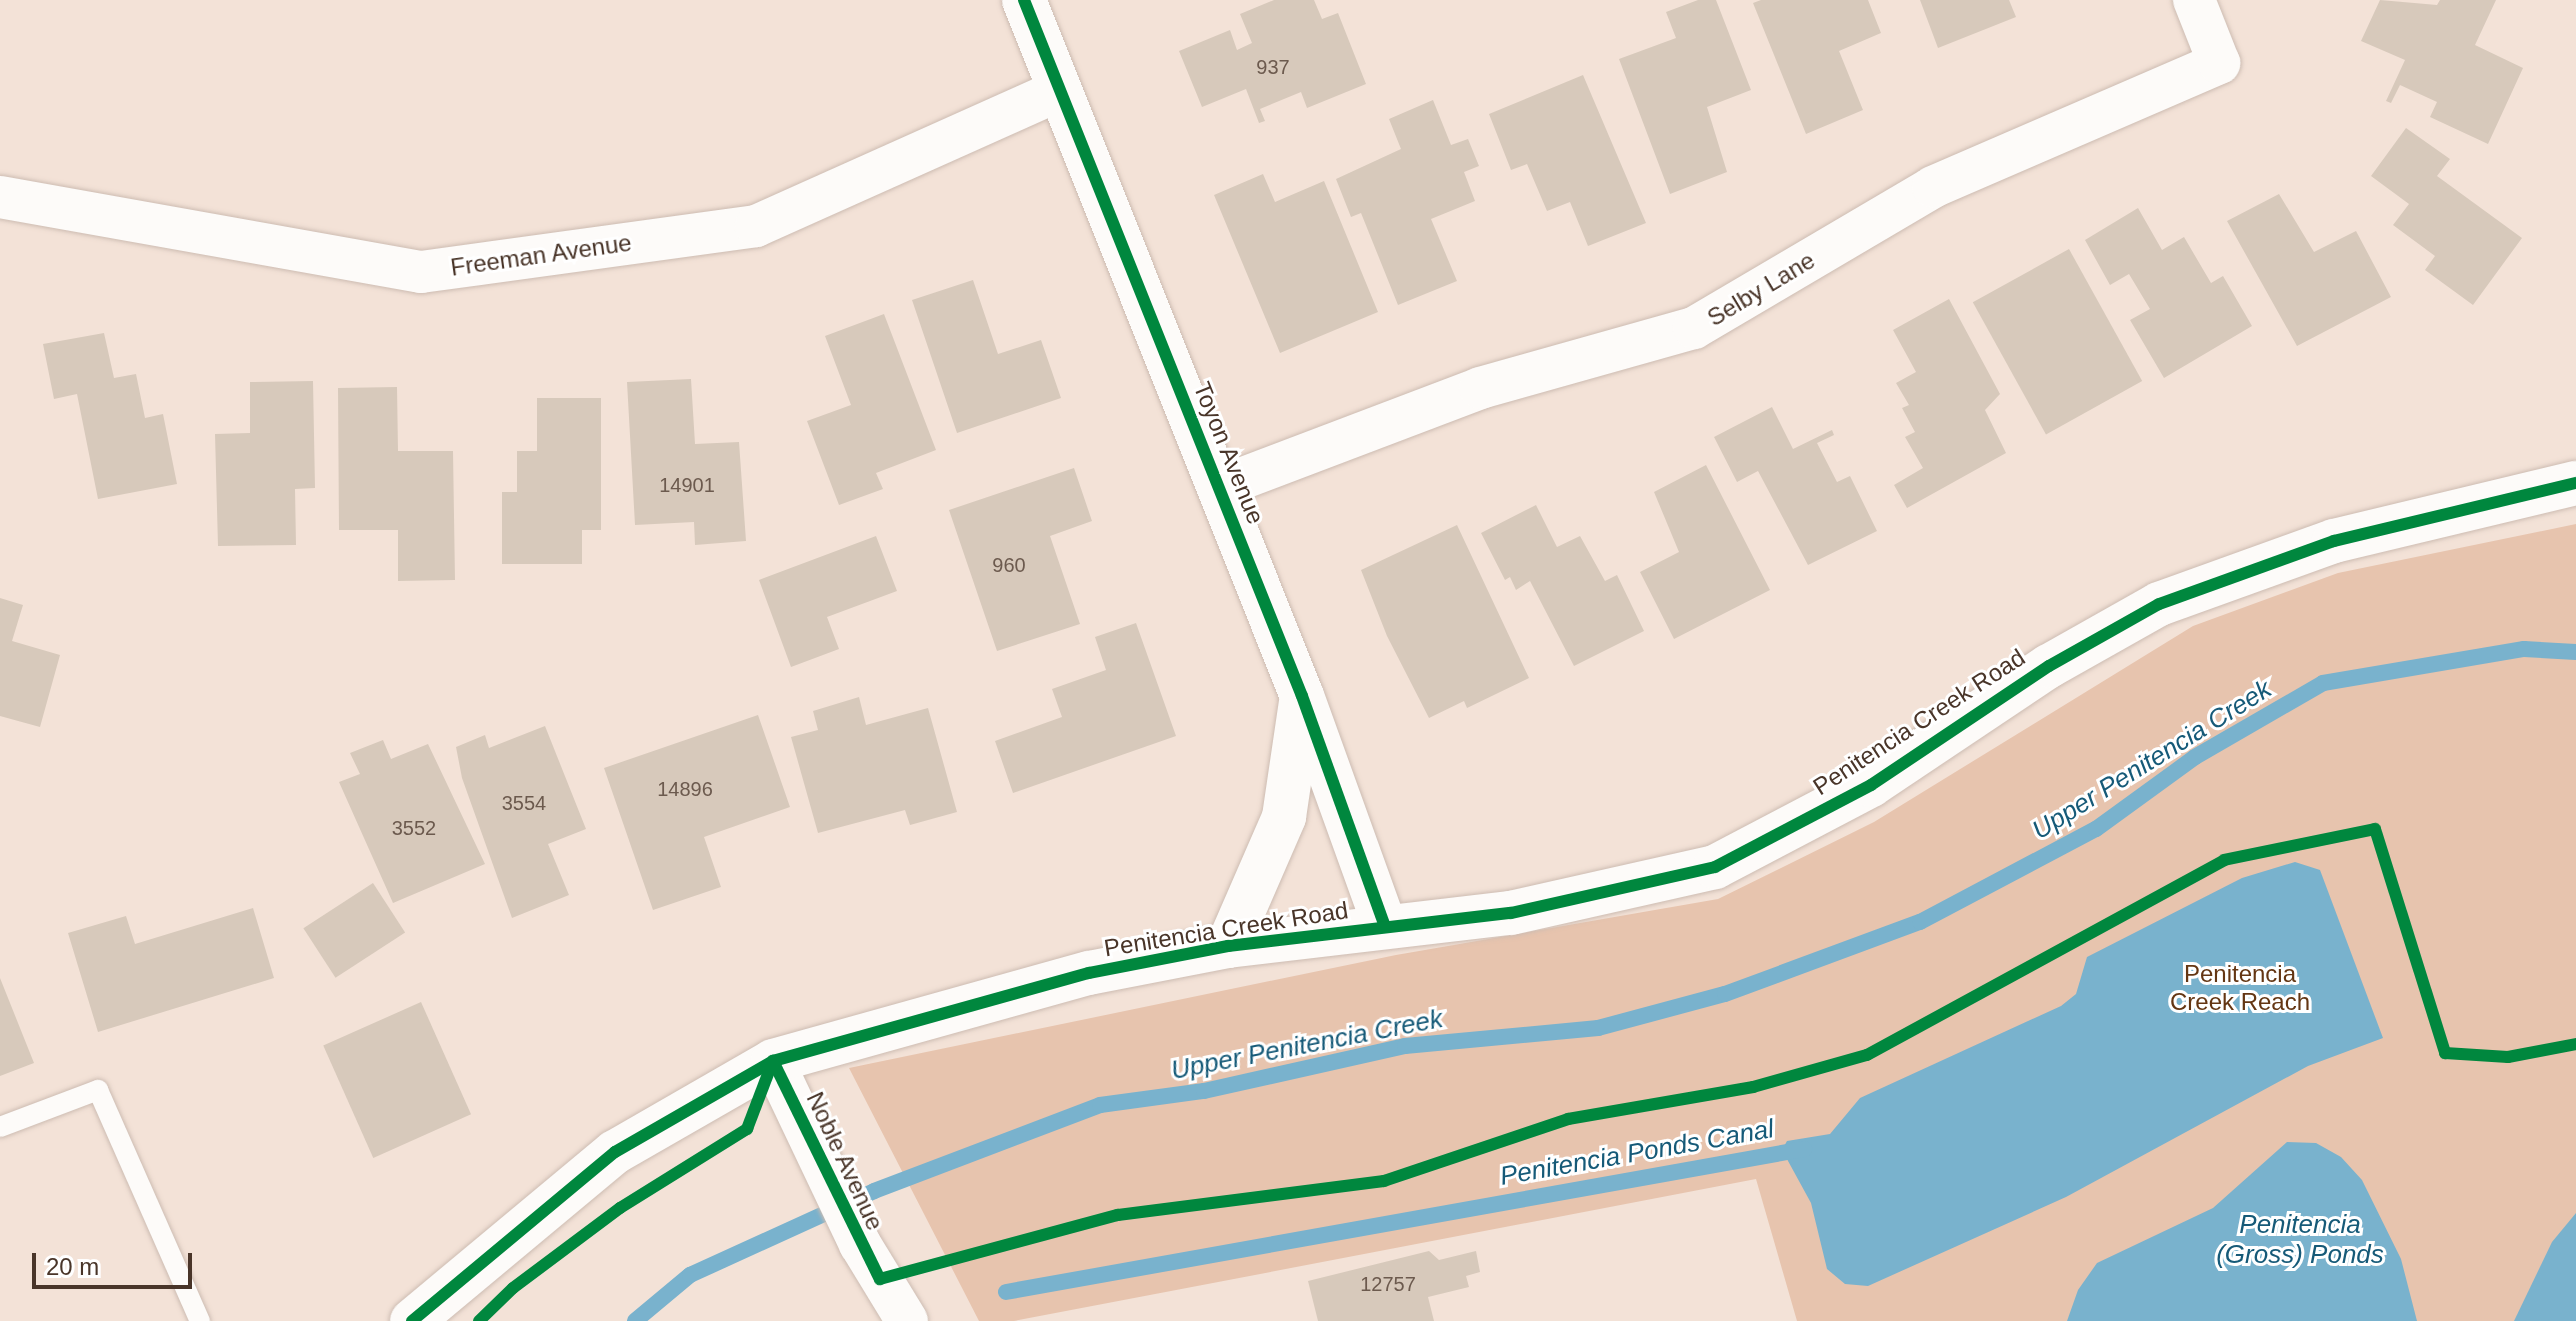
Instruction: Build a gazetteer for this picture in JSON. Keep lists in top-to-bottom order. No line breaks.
{"streets":{"street":["Freeman Avenue","Selby Lane","Toyon Avenue","Penitencia Creek Road","Noble Avenue"]},"crossings":[["Freeman Avenue","Toyon Avenue"],["Selby Lane","Toyon Avenue"],["Toyon Avenue","Penitencia Creek Road"],["Penitencia Creek Road","Noble Avenue"]],"water":["Upper Penitencia Creek","Penitencia Ponds Canal","Penitencia (Gross) Ponds"],"parks":["Penitencia Creek Reach"],"house_numbers":["937","14901","960","14896","3554","3552","12757"],"scale_bar":"20 m"}
